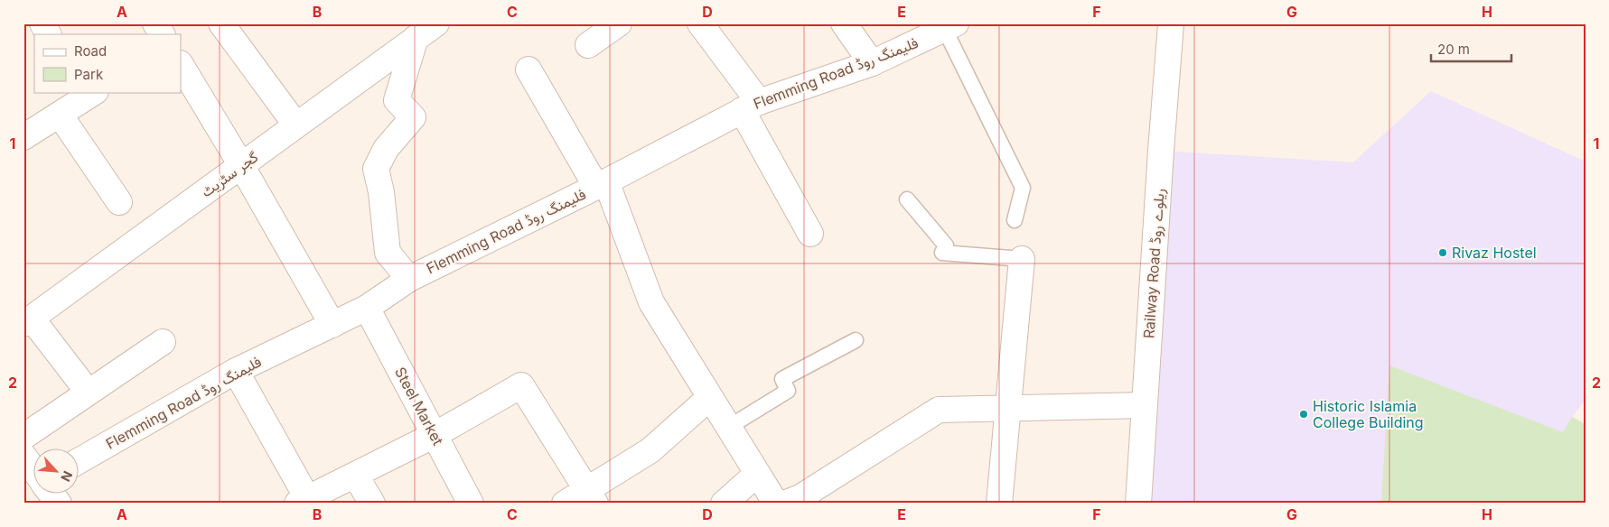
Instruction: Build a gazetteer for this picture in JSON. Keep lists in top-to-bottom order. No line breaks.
{"streets":{"street":["Flemming Road فلیمنگ روڈ","گجر سٹریٹ","Railway Road ریلوے روڈ","Steel Market"]},"crossings":[["Flemming Road فلیمنگ روڈ","Steel Market"]],"places":["Rivaz Hostel","Historic Islamia College Building"],"legend":["Road","Park"],"scale_bar":"20 m","north":"bottom right","grid":{"columns":["A","B","C","D","E","F","G","H"],"rows":["1","2"]}}
